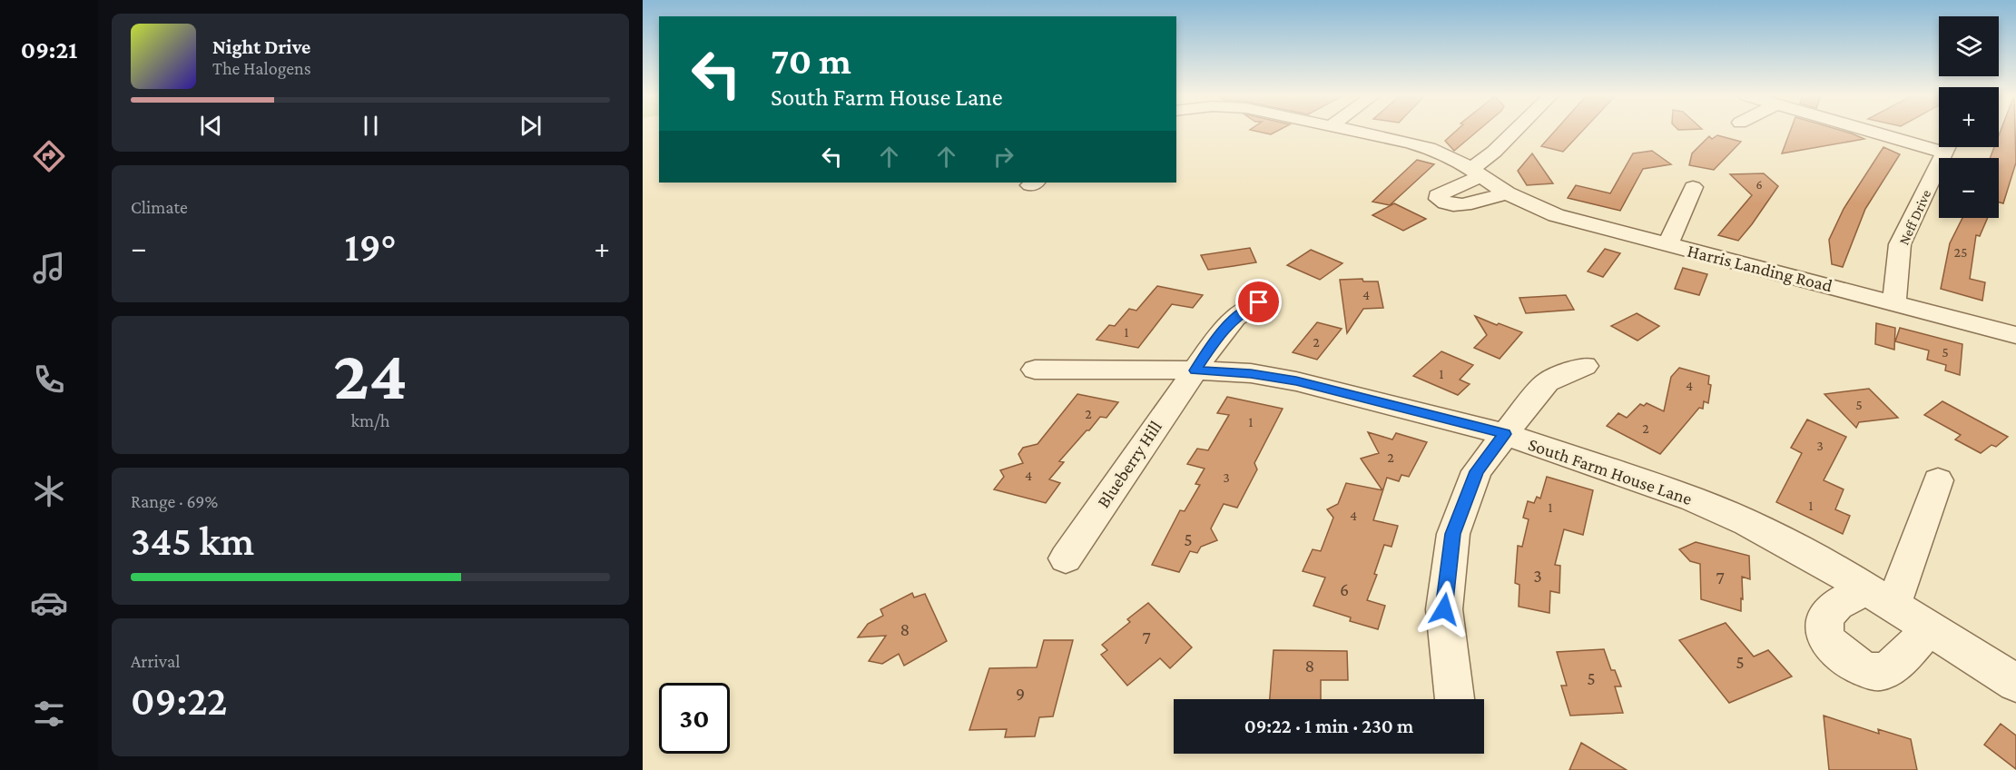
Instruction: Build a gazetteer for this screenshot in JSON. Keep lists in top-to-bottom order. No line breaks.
{"streets":{"street":["Neff Drive","Harris Landing Road","Blueberry Hill","South Farm House Lane"]},"crossings":[["Neff Drive","Harris Landing Road"],["Blueberry Hill","South Farm House Lane"]],"house_numbers":["6","25","4","1","2","5","1","4","5","2","1","2","3","2","4","3","1","1","4","5","3","7","6","8","7","5","8","5","9"],"page":{"tabs":"09:21","map_buttons":["+","−"],"turn":["70 m","South Farm House Lane"],"song":["Night Drive","The Halogens"],"tile":["Climate",["24","km/h"],["Range · 69%","345 km"],["Arrival","09:22"]],"heat":["−","19°","+"],"limit":"30","trip":"09:22 · 1 min · 230 m"}}
